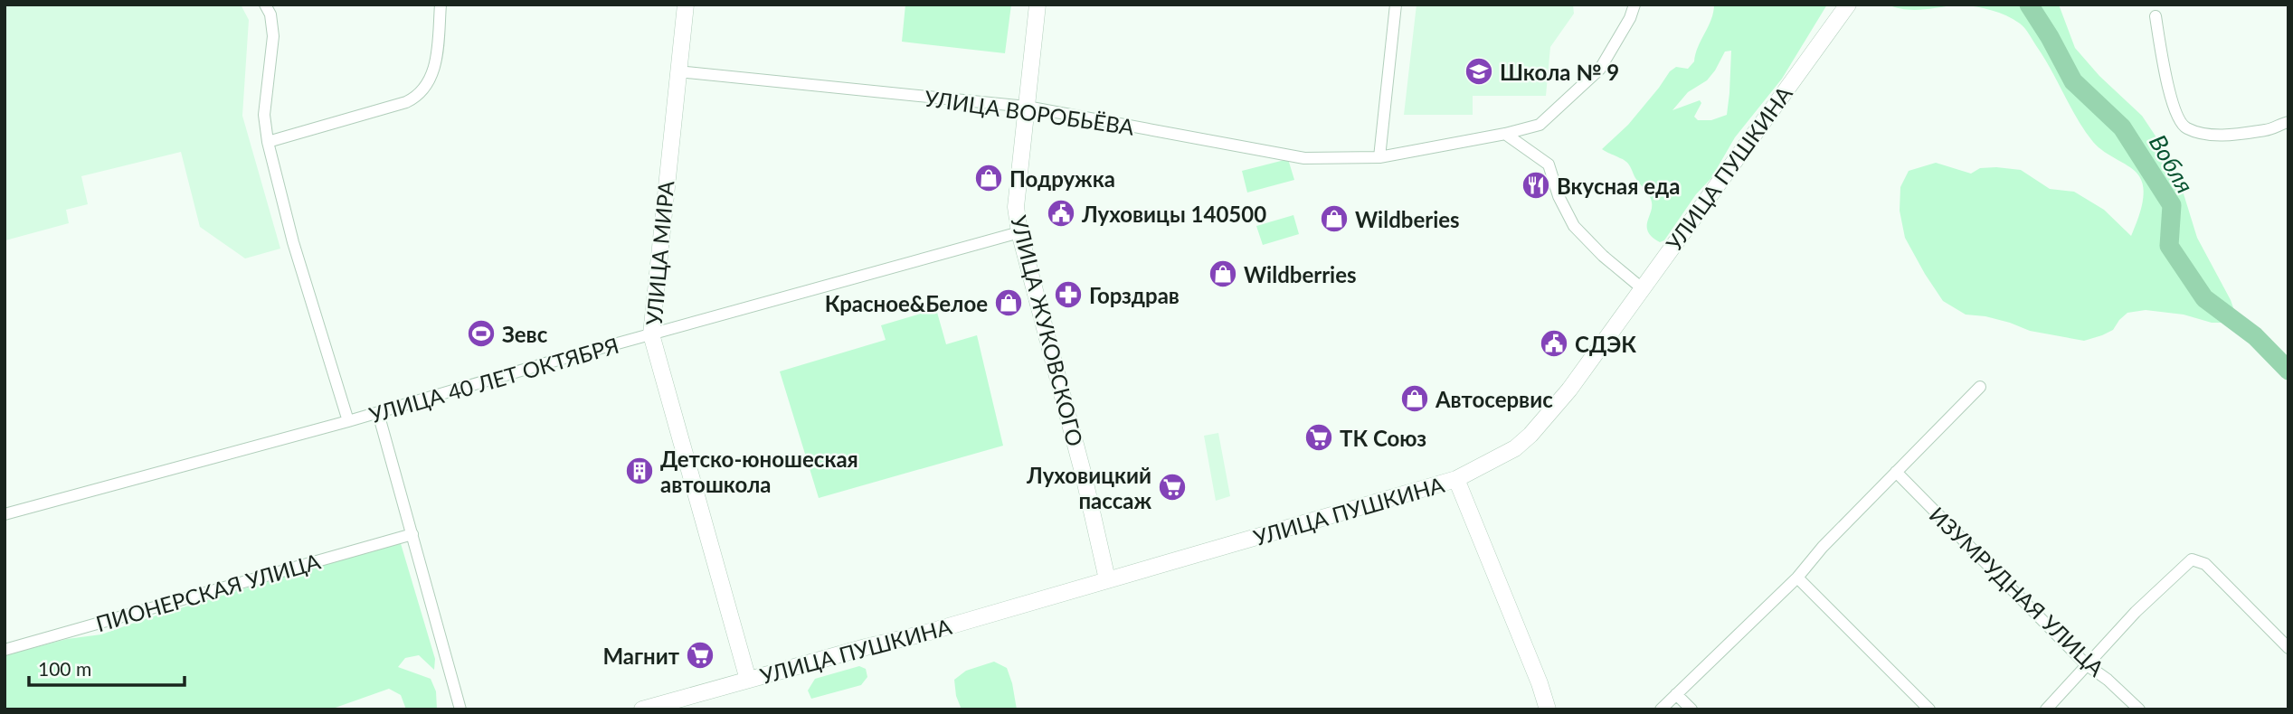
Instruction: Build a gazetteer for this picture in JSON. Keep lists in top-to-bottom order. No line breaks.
{"streets":{"street":["УЛИЦА ВОРОБЬЁВА","УЛИЦА ПУШКИНА","УЛИЦА МИРА","УЛИЦА ЖУКОВСКОГО","УЛИЦА 40 ЛЕТ ОКТЯБРЯ","ИЗУМРУДНАЯ УЛИЦА","ПИОНЕРСКАЯ УЛИЦА"]},"crossings":[["УЛИЦА ВОРОБЬЁВА","УЛИЦА МИРА"],["УЛИЦА ВОРОБЬЁВА","УЛИЦА ЖУКОВСКОГО"],["УЛИЦА ПУШКИНА","УЛИЦА МИРА"],["УЛИЦА ПУШКИНА","УЛИЦА ЖУКОВСКОГО"],["УЛИЦА МИРА","УЛИЦА 40 ЛЕТ ОКТЯБРЯ"],["УЛИЦА ЖУКОВСКОГО","УЛИЦА 40 ЛЕТ ОКТЯБРЯ"]],"water":["Вобля"],"places":{"school or university":["Школа № 9"],"shop":["Подружка","Wildberies","Wildberries","Красное&Белое","Автосервис"],"restaurant":["Вкусная еда"],"public building":["Луховицы 140500","СДЭК"],"pharmacy":["Горздрав"],"sports":["Зевс"],"supermarket":["ТК Союз","Луховицкий пассаж","Магнит"],"building":["Детско-юношеская автошкола"]},"scale_bar":"100 m"}
